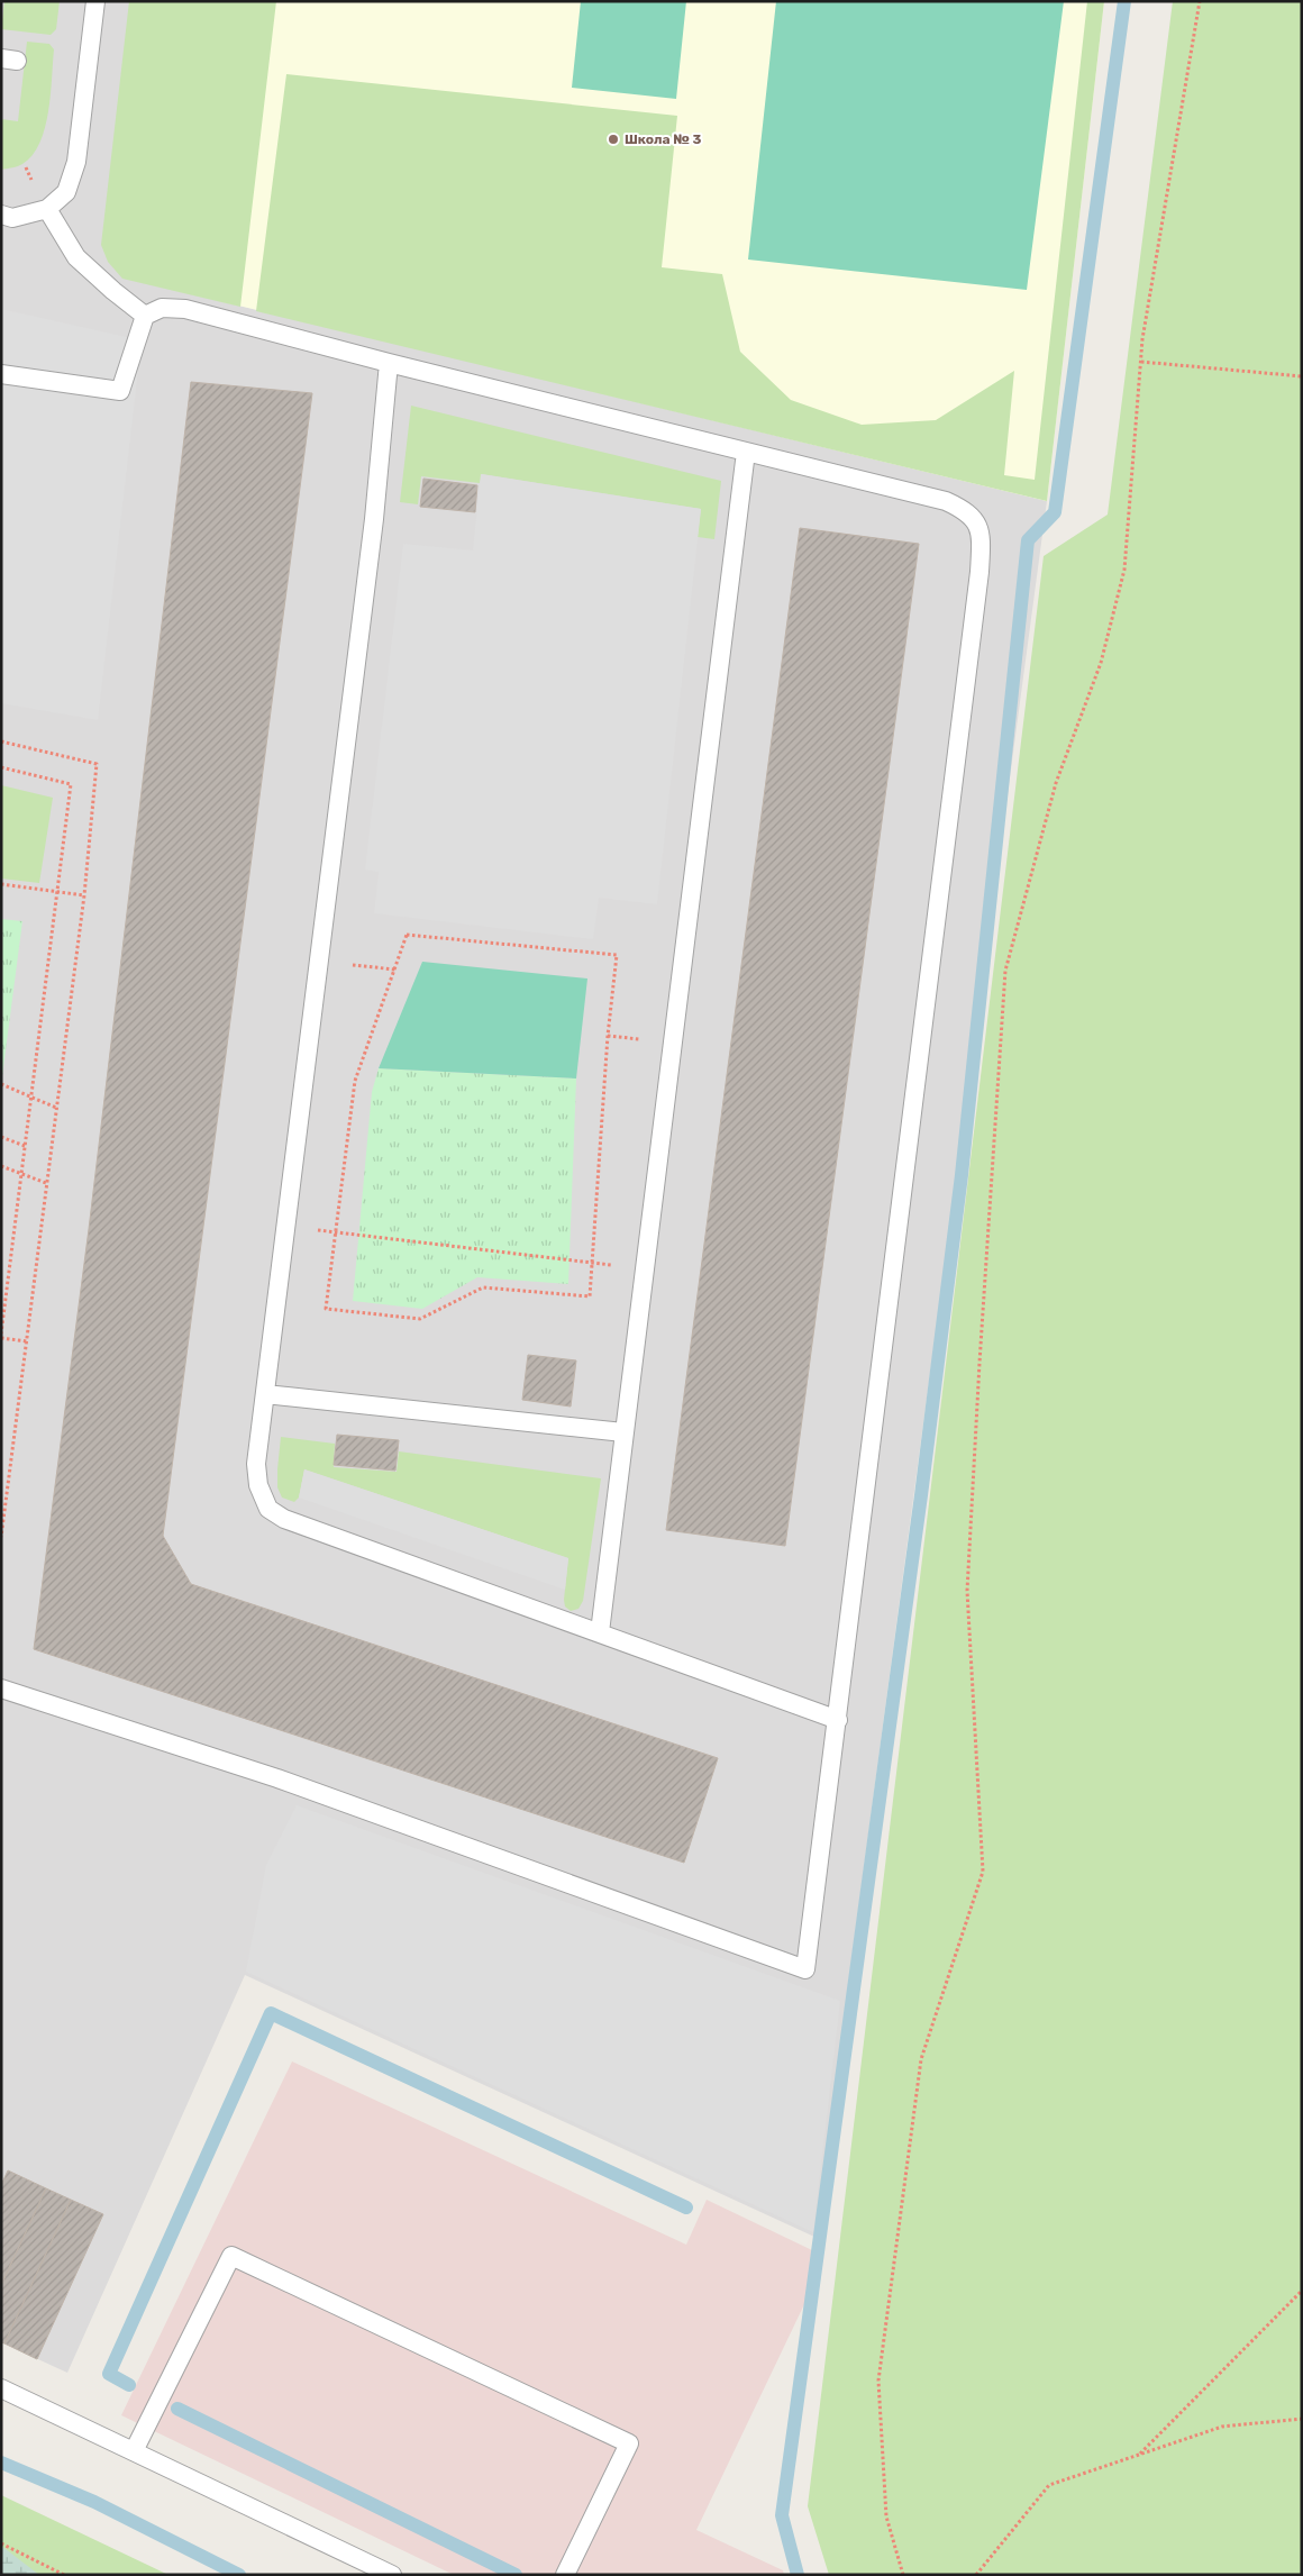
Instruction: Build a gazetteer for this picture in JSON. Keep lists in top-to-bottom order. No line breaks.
{"places":["Школа № 3"]}
